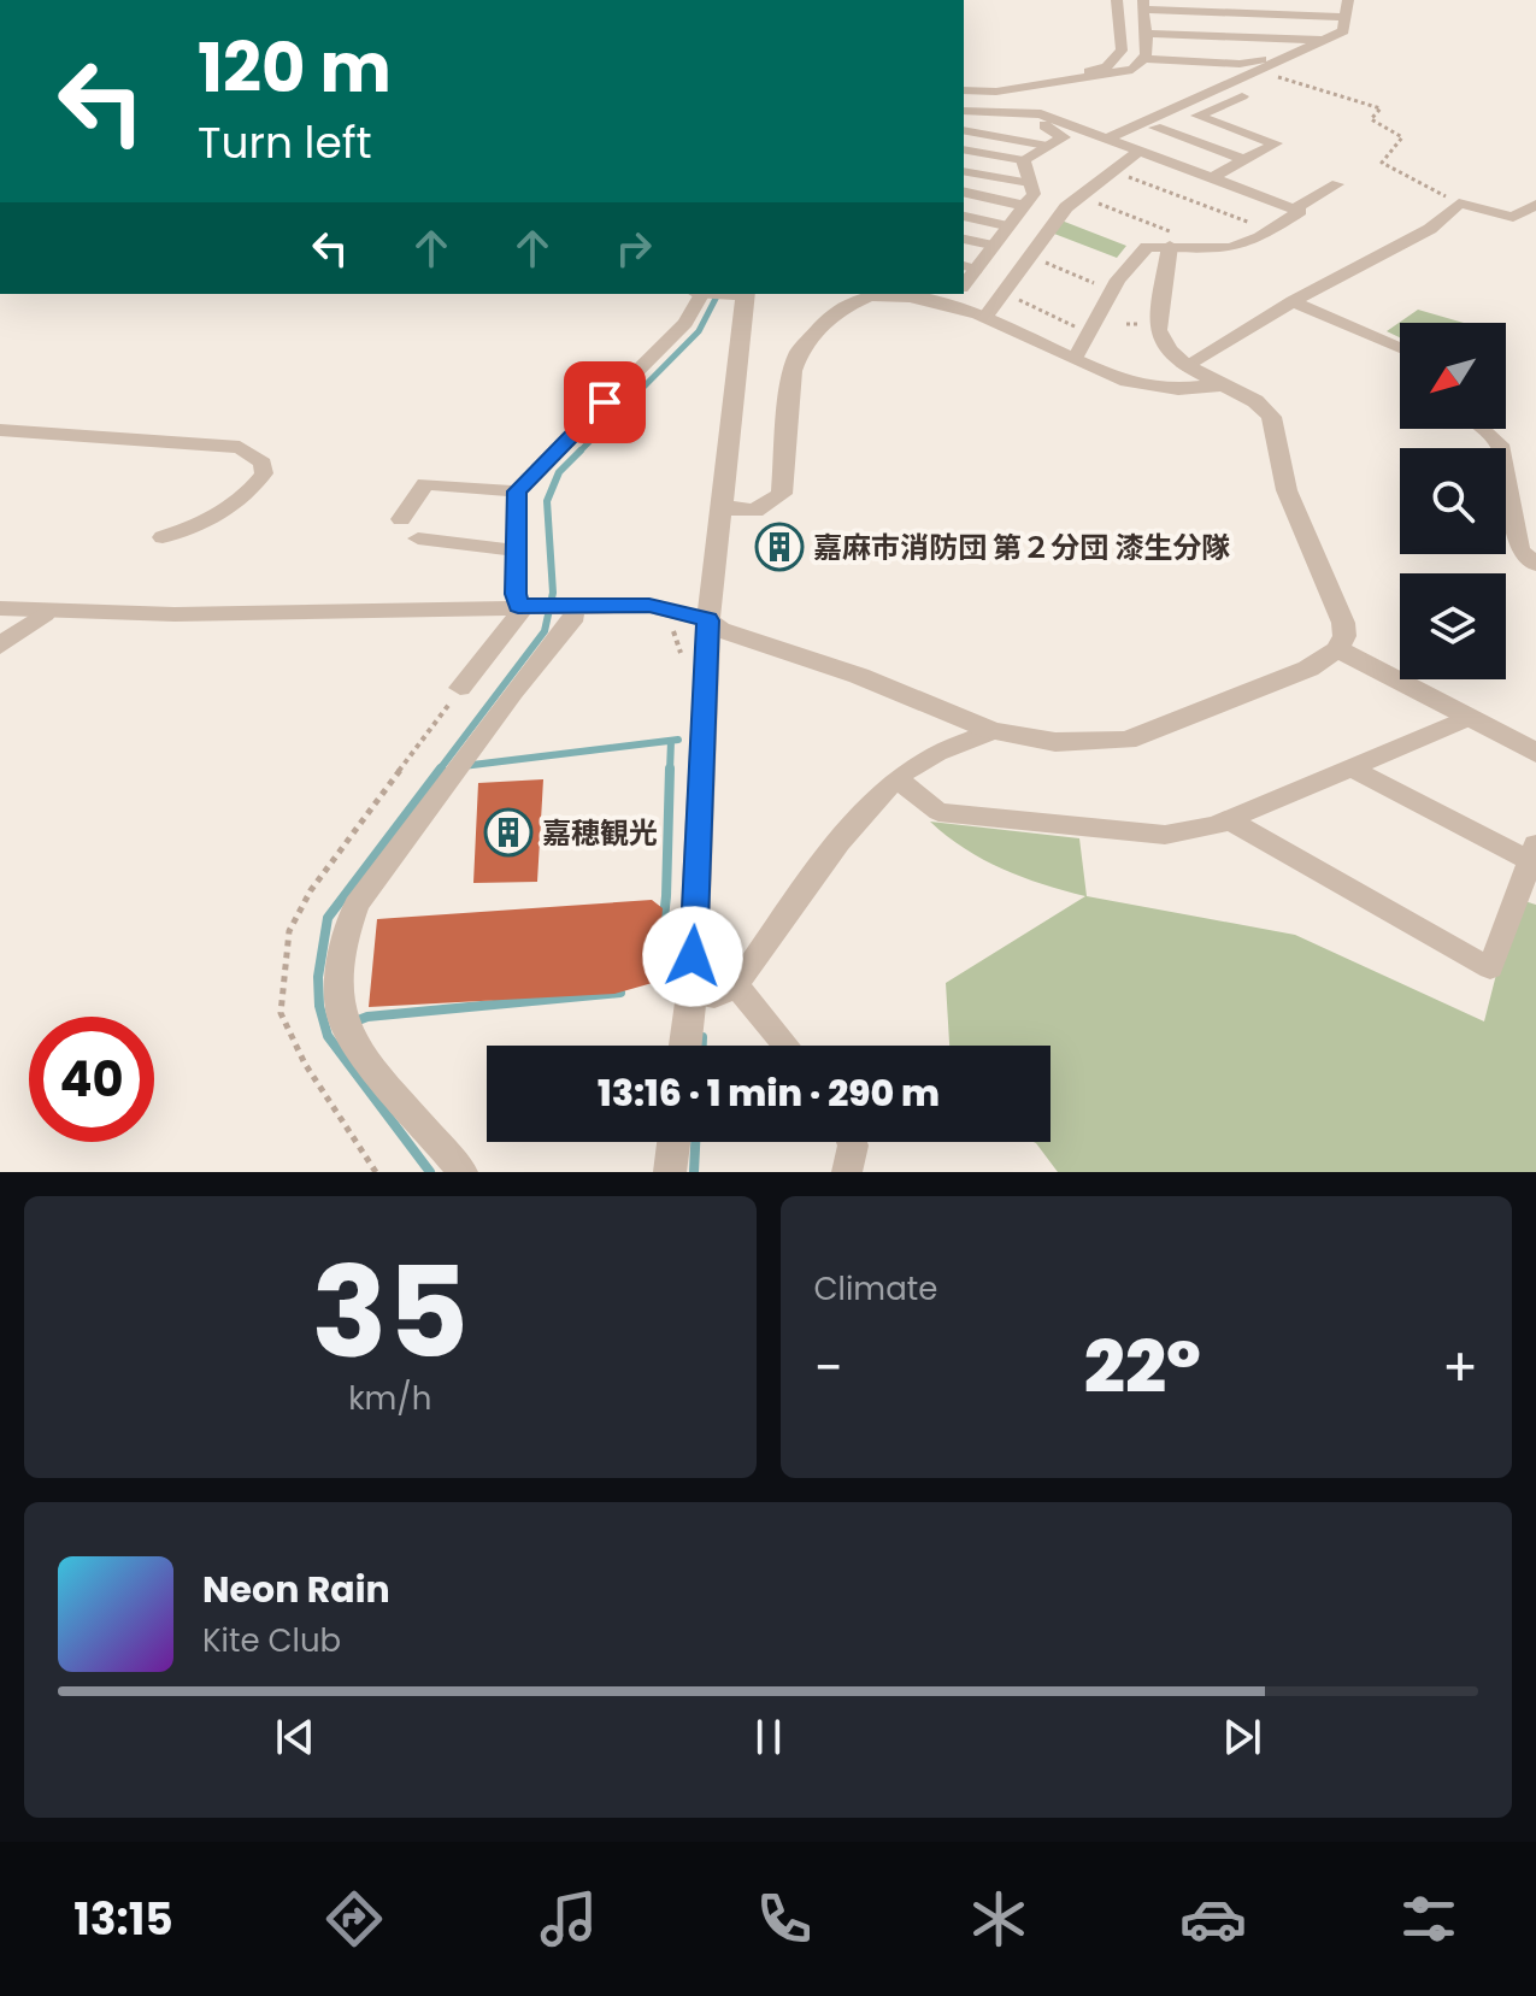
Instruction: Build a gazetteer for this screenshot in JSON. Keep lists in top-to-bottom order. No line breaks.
{"places":{"building":["嘉麻市消防団 第２分団 漆生分隊","嘉穂観光"]},"north":"bottom left","page":{"turn":["120 m","Turn left"],"limit":"40","trip":"13:16 · 1 min · 290 m","tile":[["35","km/h"],"Climate"],"heat":["−","22°","+"],"song":["Neon Rain","Kite Club"],"tabs":"13:15"}}
